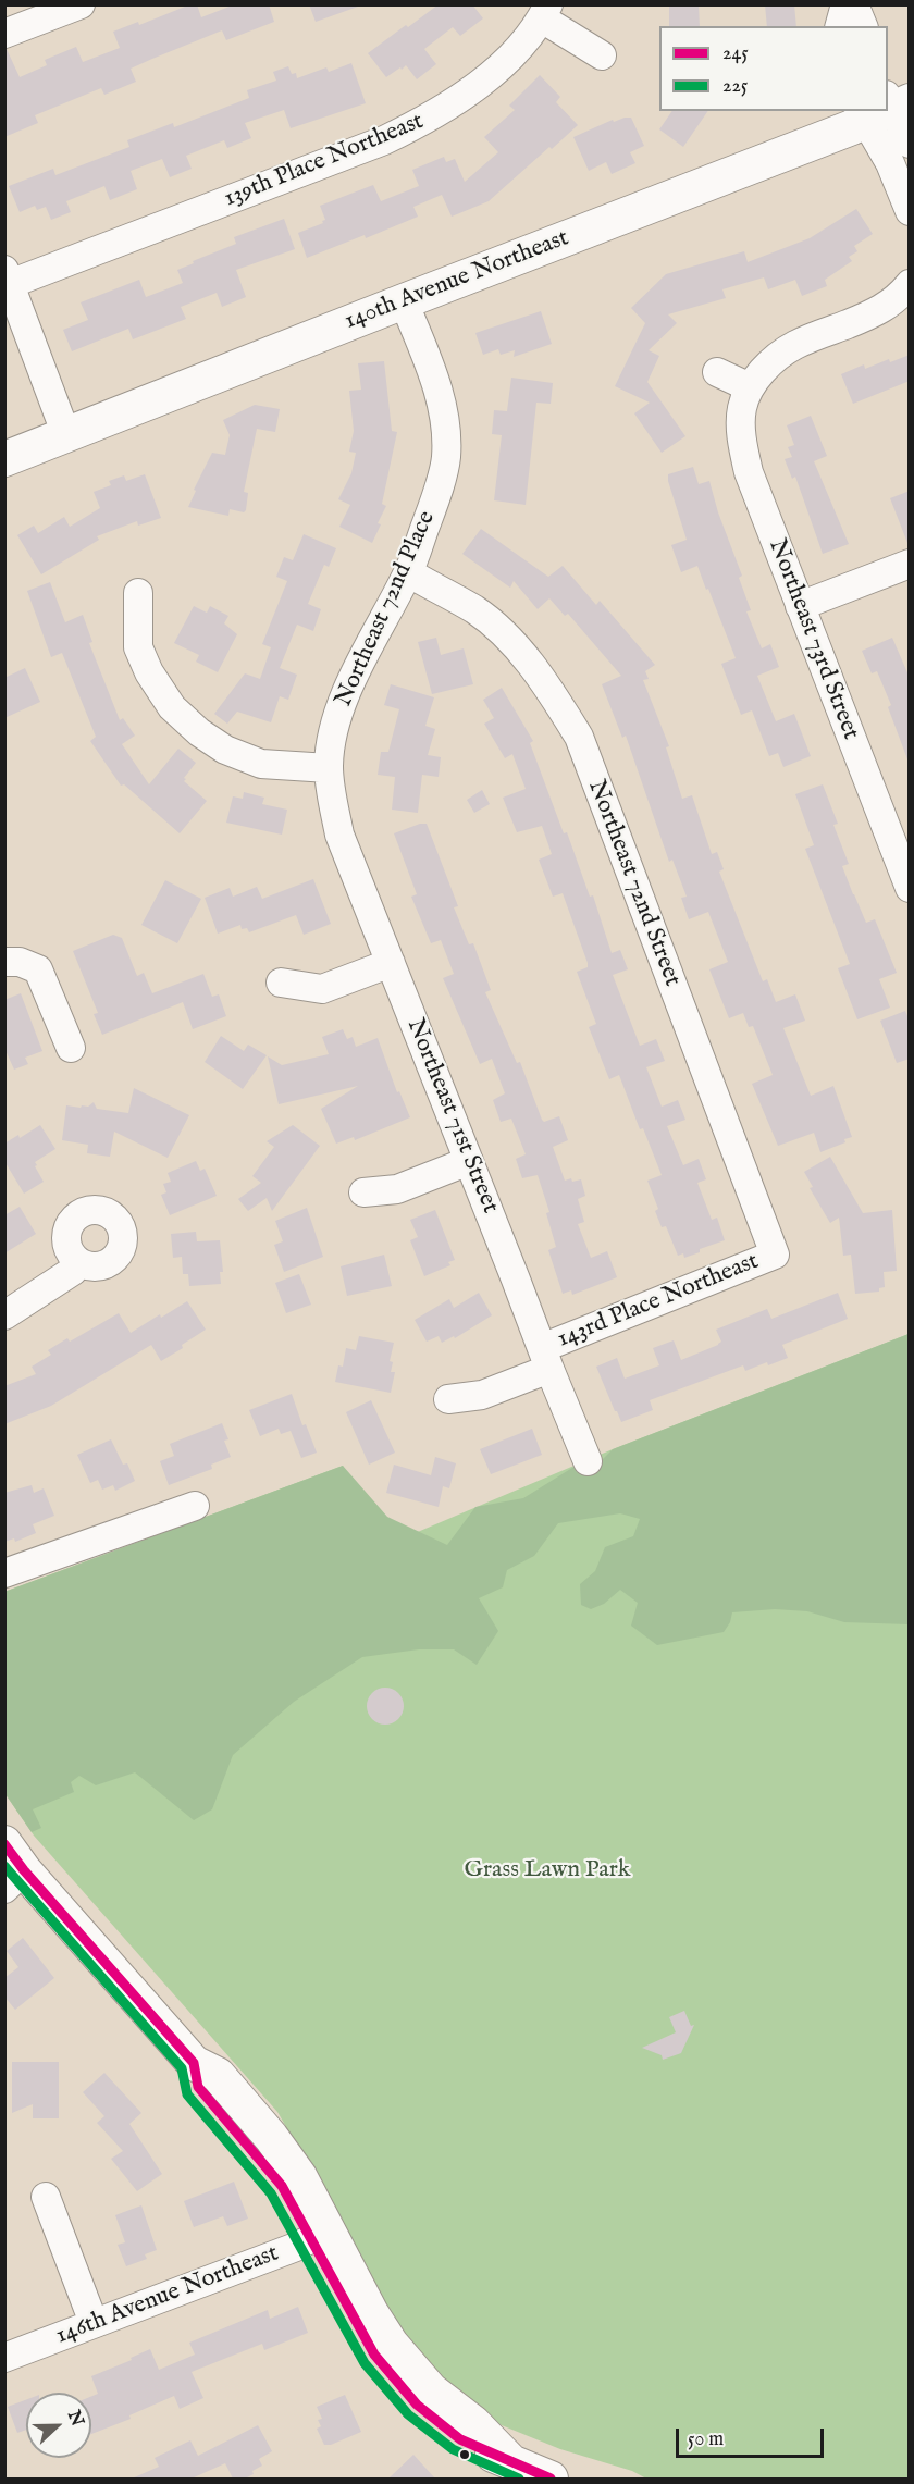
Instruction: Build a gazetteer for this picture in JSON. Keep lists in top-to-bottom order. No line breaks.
{"streets":{"main road":["140th Avenue Northeast"],"street":["139th Place Northeast","Northeast 72nd Place","Northeast 73rd Street","Northeast 72nd Street","Northeast 71st Street","143rd Place Northeast","146th Avenue Northeast"]},"crossings":[["140th Avenue Northeast","Northeast 72nd Place"],["Northeast 72nd Place","Northeast 72nd Street"],["Northeast 72nd Place","Northeast 71st Street"],["Northeast 72nd Street","143rd Place Northeast"],["Northeast 71st Street","143rd Place Northeast"]],"parks":["Grass Lawn Park"],"lines":["transit line 245","transit line 225"],"legend":["245","225"],"scale_bar":"50 m","north":"right"}
